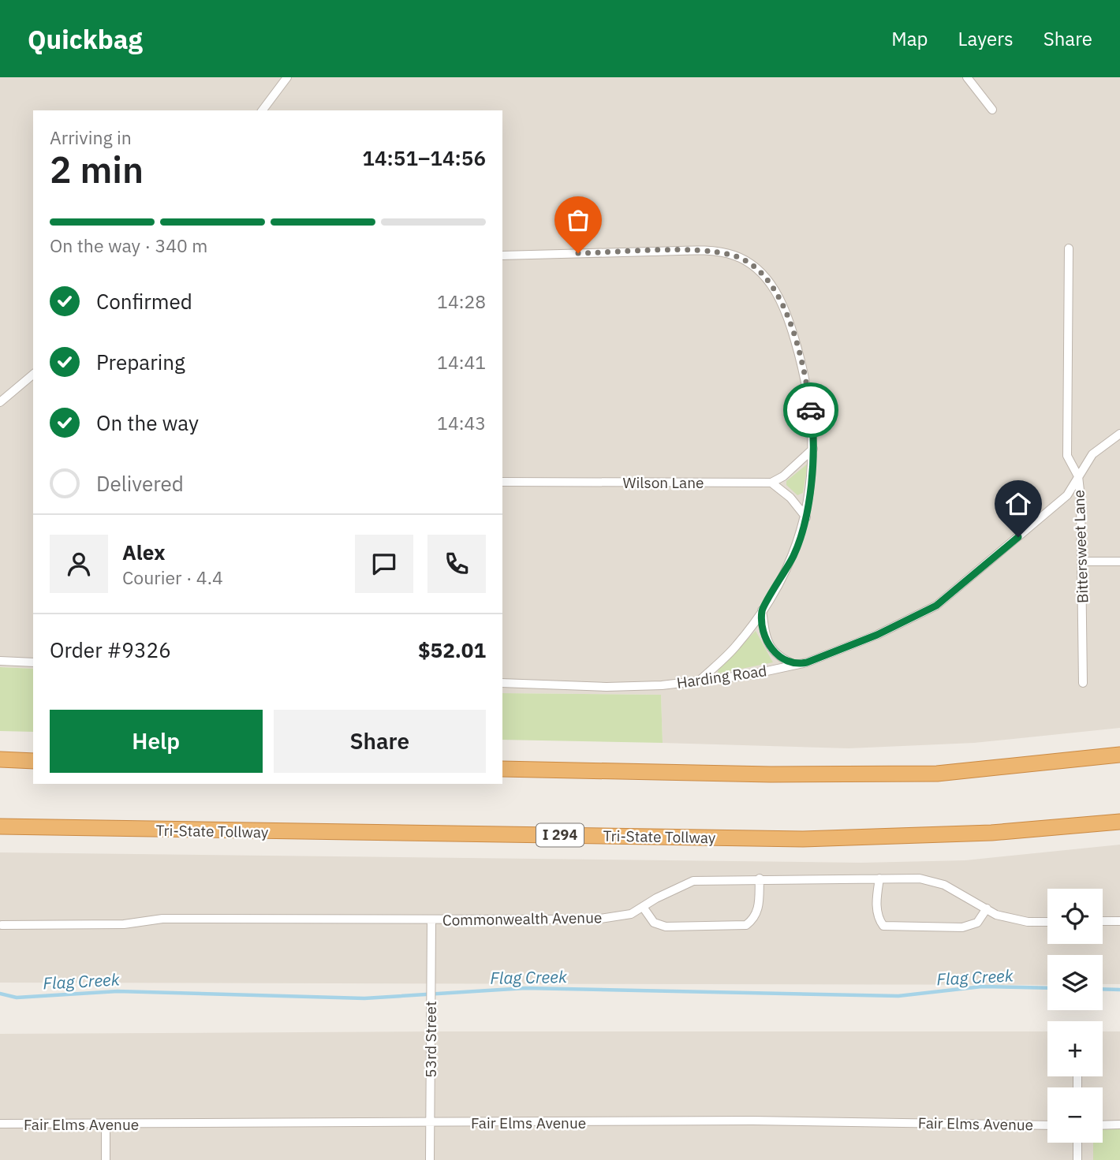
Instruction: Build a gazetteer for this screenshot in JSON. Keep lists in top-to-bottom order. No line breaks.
{"streets":{"highway":["Tri-State Tollway","I 294"],"street":["Wilson Lane","Bittersweet Lane","Harding Road","Commonwealth Avenue","53rd Street","Fair Elms Avenue"]},"crossings":[["Bittersweet Lane","Harding Road"],["Commonwealth Avenue","53rd Street"],["53rd Street","Fair Elms Avenue"]],"water":["Flag Creek"],"page":{"header":"Quickbag","nav":["Map","Layers","Share"],"heading":["2 min","Arriving in","14:51–14:56"],"panel":["Alex","Courier · 4.4","Order #9326","$52.01"],"bar":"On the way · 340 m","list":[["Confirmed","14:28"],["Preparing","14:41"],["On the way","14:43"],"Delivered"],"buttons":["Help","Share"],"map_buttons":["+","−"]}}
